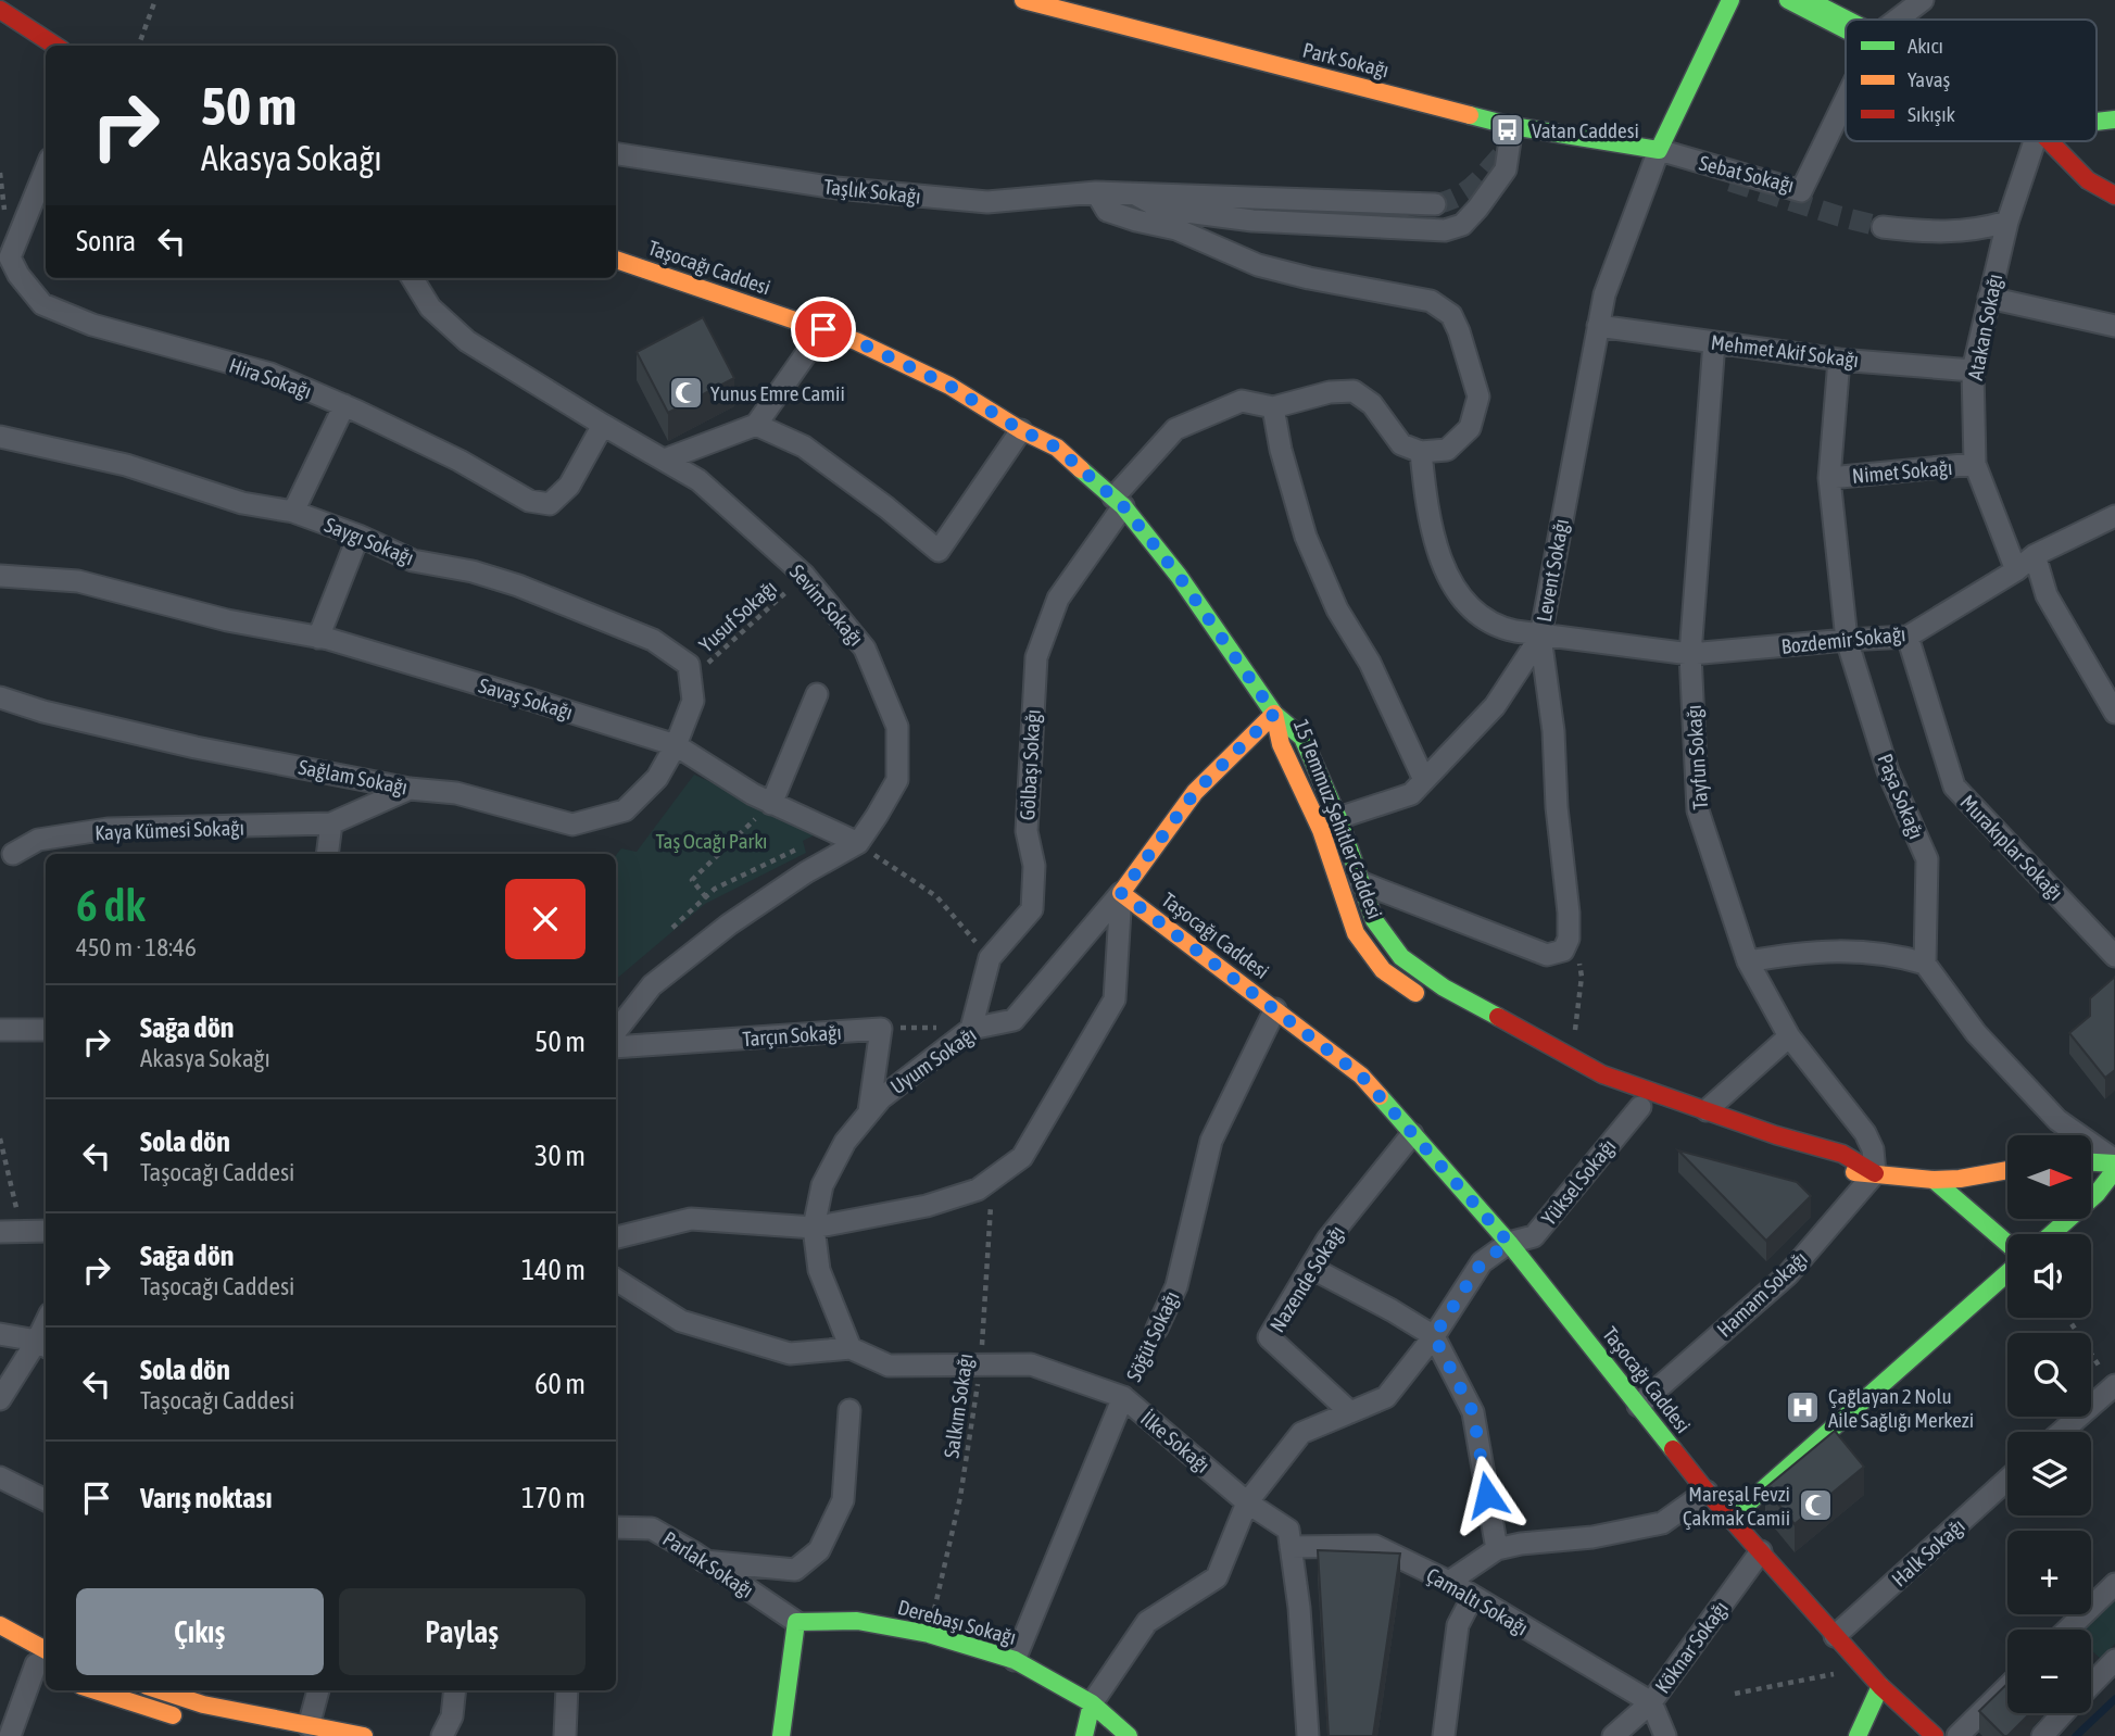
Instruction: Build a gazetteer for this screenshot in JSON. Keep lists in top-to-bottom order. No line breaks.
{"streets":{"street":["Park Sokağı","Sebat Sokağı","Taşlık Sokağı","Taşocağı Caddesi","Atakan Sokağı","Mehmet Akif Sokağı","Hira Sokağı","Nimet Sokağı","Saygı Sokağı","Levent Sokağı","Sevim Sokağı","Bozdemir Sokağı","Savaş Sokağı","Tayfun Sokağı","Gölbaşı Sokağı","Sağlam Sokağı","Paşa Sokağı","15 Temmuz Şehitler Caddesi","Kaya Kümesi Sokağı","Murakıplar Sokağı","Tarçın Sokağı","Uyum Sokağı","Yüksel Sokağı","Nazende Sokağı","Hamam Sokağı","Söğüt Sokağı","İlke Sokağı","Halk Sokağı","Parlak Sokağı","Çamaltı Sokağı","Derebaşı Sokağı","Köknar Sokağı"],"path":["Yusuf Sokağı","Salkım Sokağı"]},"crossings":[["Park Sokağı","Sebat Sokağı"],["Park Sokağı","Taşlık Sokağı"],["Park Sokağı","Levent Sokağı"],["Sebat Sokağı","Levent Sokağı"],["Taşocağı Caddesi","Gölbaşı Sokağı"],["Taşocağı Caddesi","15 Temmuz Şehitler Caddesi"],["Taşocağı Caddesi","Uyum Sokağı"],["Taşocağı Caddesi","Yüksel Sokağı"],["Taşocağı Caddesi","Nazende Sokağı"],["Taşocağı Caddesi","Hamam Sokağı"],["Taşocağı Caddesi","Söğüt Sokağı"],["Taşocağı Caddesi","Halk Sokağı"],["Taşocağı Caddesi","Köknar Sokağı"],["Atakan Sokağı","Mehmet Akif Sokağı"],["Atakan Sokağı","Nimet Sokağı"],["Atakan Sokağı","Bozdemir Sokağı"],["Mehmet Akif Sokağı","Levent Sokağı"],["Mehmet Akif Sokağı","Tayfun Sokağı"],["Mehmet Akif Sokağı","Paşa Sokağı"],["Hira Sokağı","Sevim Sokağı"],["Nimet Sokağı","Paşa Sokağı"],["Saygı Sokağı","Yusuf Sokağı"],["Levent Sokağı","Bozdemir Sokağı"],["Levent Sokağı","15 Temmuz Şehitler Caddesi"],["Sevim Sokağı","Yusuf Sokağı"],["Sevim Sokağı","Savaş Sokağı"],["Bozdemir Sokağı","Tayfun Sokağı"],["Bozdemir Sokağı","Paşa Sokağı"],["Bozdemir Sokağı","Murakıplar Sokağı"],["Savaş Sokağı","Sağlam Sokağı"],["Tayfun Sokağı","15 Temmuz Şehitler Caddesi"],["Tayfun Sokağı","Hamam Sokağı"],["Gölbaşı Sokağı","Uyum Sokağı"],["15 Temmuz Şehitler Caddesi","Hamam Sokağı"],["Uyum Sokağı","İlke Sokağı"],["Yüksel Sokağı","Nazende Sokağı"],["Yüksel Sokağı","İlke Sokağı"],["Yüksel Sokağı","Derebaşı Sokağı"],["Söğüt Sokağı","İlke Sokağı"],["Söğüt Sokağı","Derebaşı Sokağı"],["Salkım Sokağı","İlke Sokağı"],["Salkım Sokağı","Derebaşı Sokağı"],["İlke Sokağı","Çamaltı Sokağı"],["Parlak Sokağı","Derebaşı Sokağı"],["Çamaltı Sokağı","Köknar Sokağı"]],"parks":["Taş Ocağı Parkı"],"places":{"bus stop":["Vatan Caddesi"],"mosque":["Yunus Emre Camii","Mareşal Fevzi Çakmak Camii"],"hospital":["Çağlayan 2 Nolu Aile Sağlığı Merkezi"]},"legend":["Akıcı","Yavaş","Sıkışık"],"north":"right","page":{"turn":["50 m","Akasya Sokağı"],"then":"Sonra","heading":["6 dk","450 m · 18:46"],"list":[{"name":"Sağa dön","note":"Akasya Sokağı","value":"50 m"},{"name":"Sola dön","note":"Taşocağı Caddesi","value":"30 m"},{"name":"Sağa dön","note":"Taşocağı Caddesi","value":"140 m"},{"name":"Sola dön","note":"Taşocağı Caddesi","value":"60 m"},{"name":"Varış noktası","value":"170 m"}],"map_buttons":["+","−"],"buttons":["Çıkış","Paylaş"]}}
